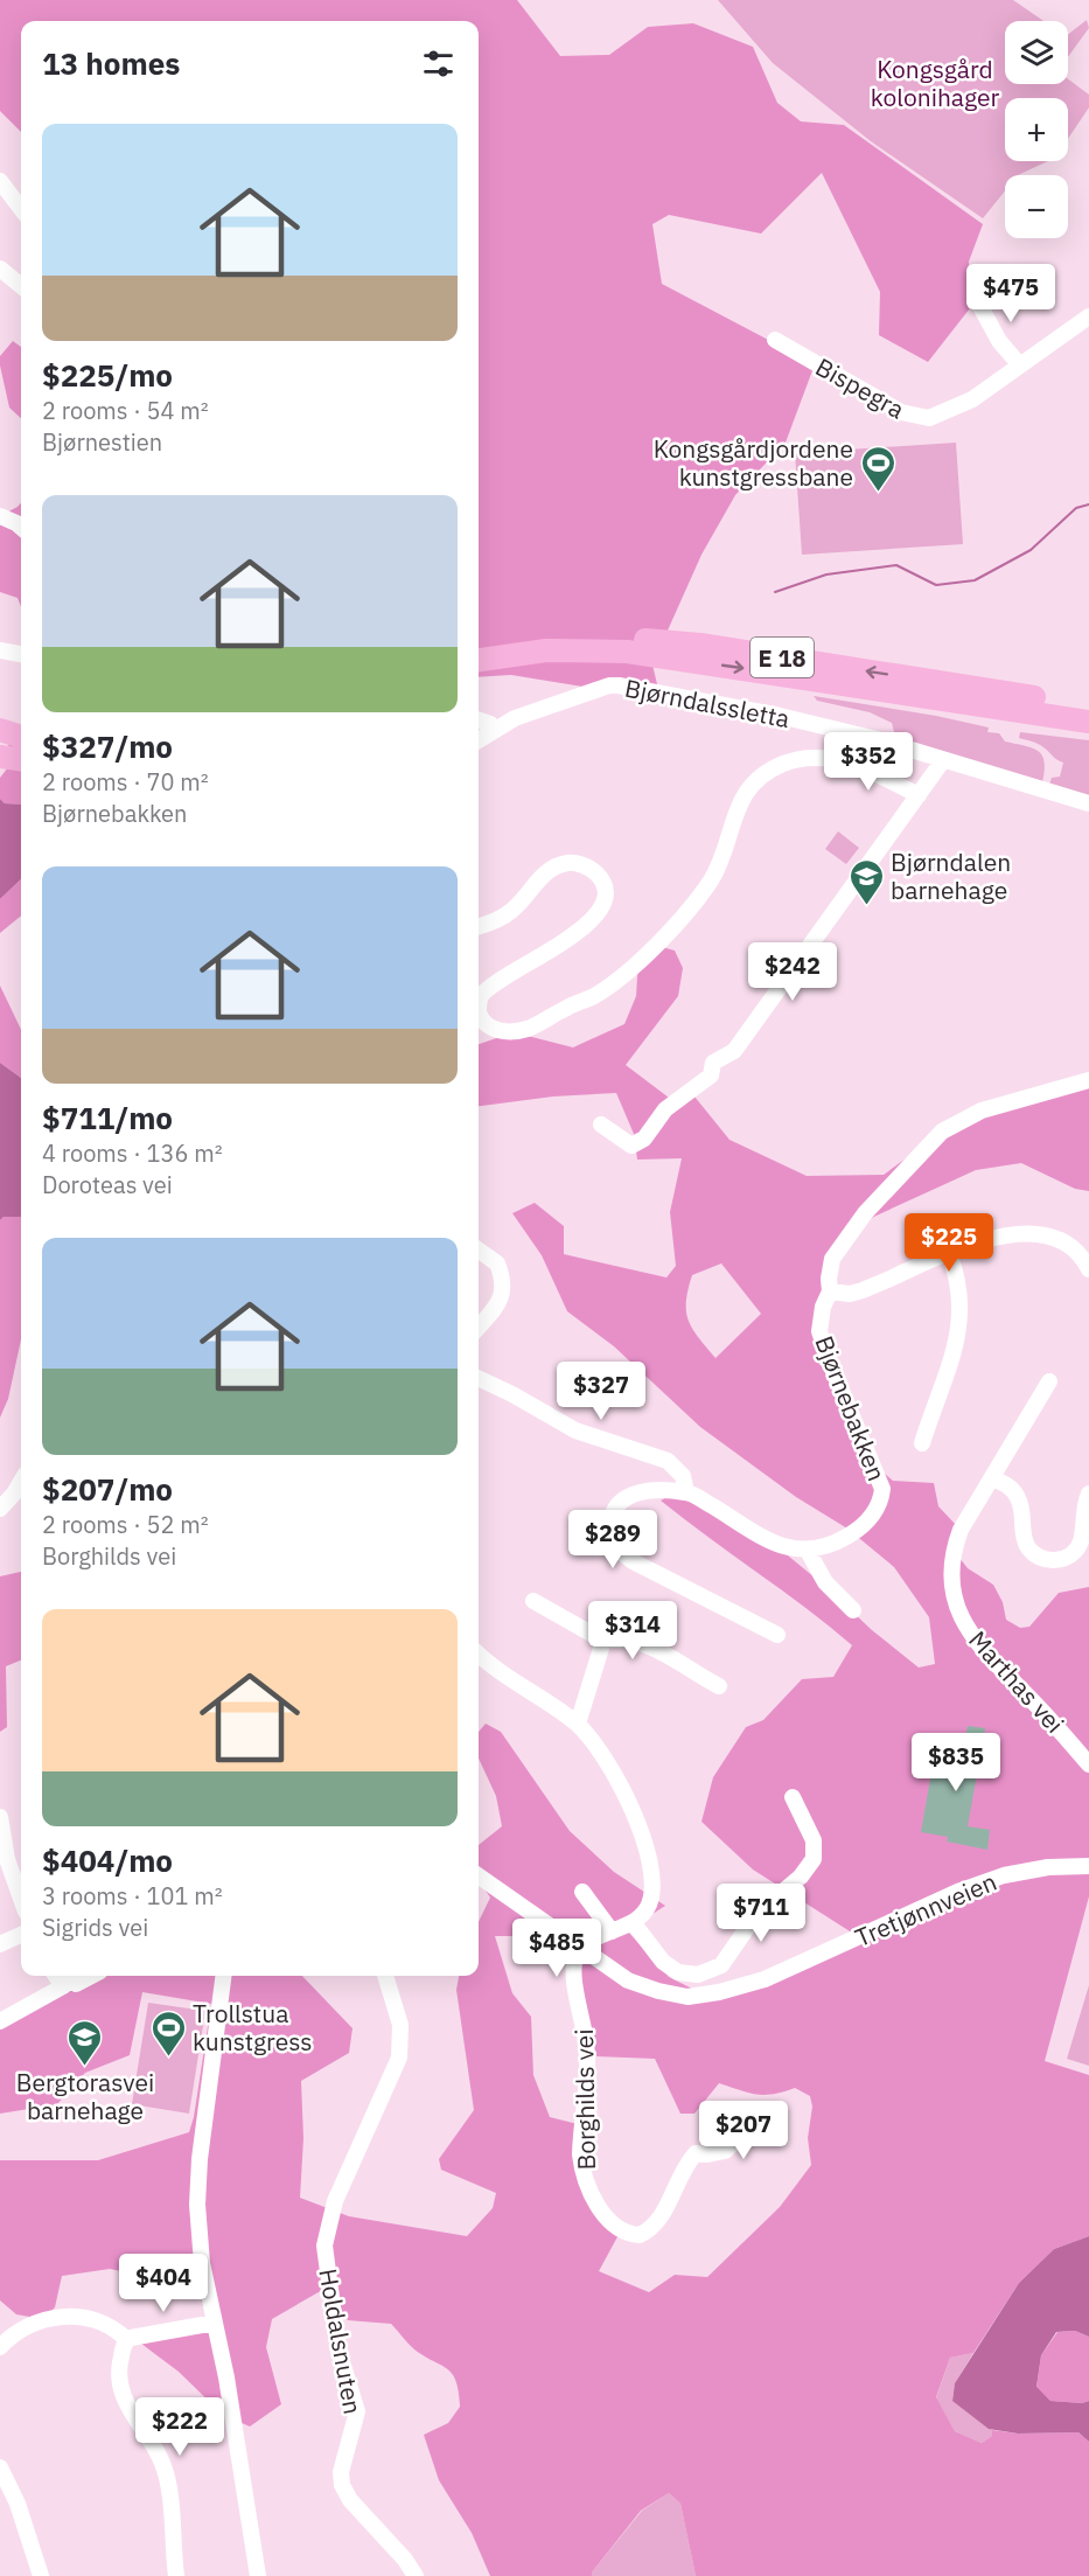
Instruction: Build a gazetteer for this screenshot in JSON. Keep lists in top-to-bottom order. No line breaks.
{"streets":{"highway":["E 18"],"street":["Bispegra","Bjørndalssletta","Bjørnebakken","Marthas vei","Tretjønnveien","Borghilds vei","Holdalsnuten"]},"crossings":[["Tretjønnveien","Borghilds vei"]],"parks":["Kongsgård kolonihager"],"places":{"sports":["Kongsgårdjordene kunstgressbane","Trollstua kunstgress"],"school or university":["Bjørndalen barnehage","Bergtorasvei barnehage"]},"page":{"map_buttons":["+","−"],"heading":"13 homes","list":[{"name":"$225/mo","note":"2 rooms · 54 m² · Bjørnestien"},{"name":"$327/mo","note":"2 rooms · 70 m² · Bjørnebakken"},{"name":"$711/mo","note":"4 rooms · 136 m² · Doroteas vei"},{"name":"$207/mo","note":"2 rooms · 52 m² · Borghilds vei"},{"name":"$404/mo","note":"3 rooms · 101 m² · Sigrids vei"}],"price":["$475","$352","$242","$225","$327","$289","$314","$835","$711","$485","$207","$404","$222"]}}
